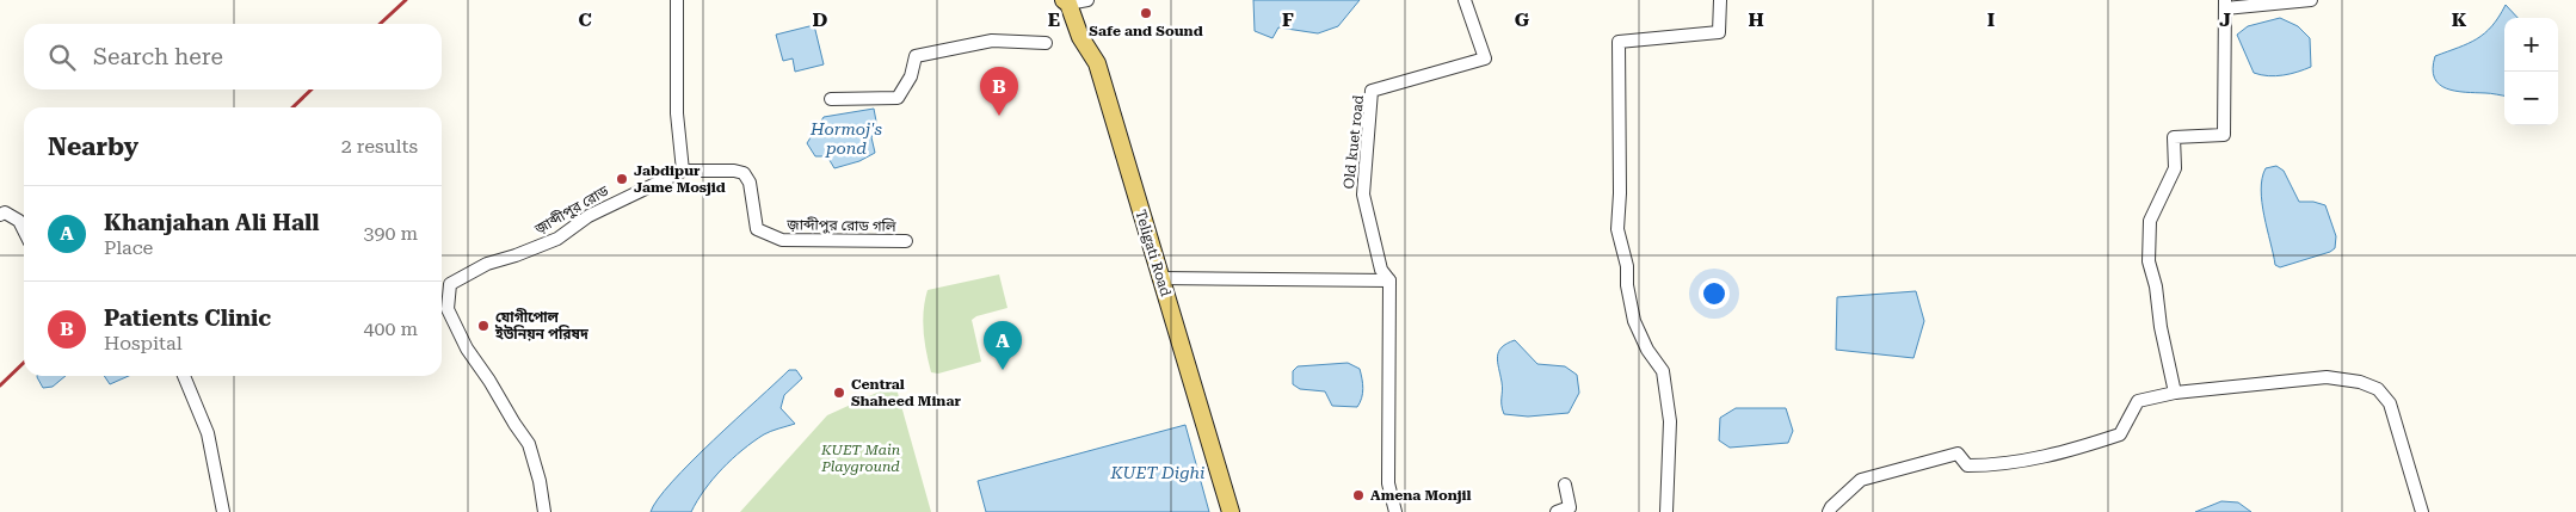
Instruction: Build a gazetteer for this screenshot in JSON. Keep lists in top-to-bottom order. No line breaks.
{"streets":{"main road":["Teligati Road"],"street":["Old kuet road","জ়াব্দীপুর রোড","জ়াব্দীপুর রোড গলি"]},"crossings":[["জ়াব্দীপুর রোড","জ়াব্দীপুর রোড গলি"]],"water":["Hormoj's pond","KUET Dighi"],"parks":["KUET Main Playground"],"places":["Safe and Sound","Jabdipur Jame Mosjid","যোগীপোল ইউনিয়ন পরিষদ","Central Shaheed Minar","Amena Monjil"],"page":{"map_buttons":["+","−"],"search":"Search here","pins":["B","A"],"heading":["Nearby","2 results"],"list":[{"mark":"A","name":"Khanjahan Ali Hall","note":"Place","value":"390 m"},{"mark":"B","name":"Patients Clinic","note":"Hospital","value":"400 m"}]},"grid":{"columns":["C","D","E","F","G","H","I","J","K"]}}
